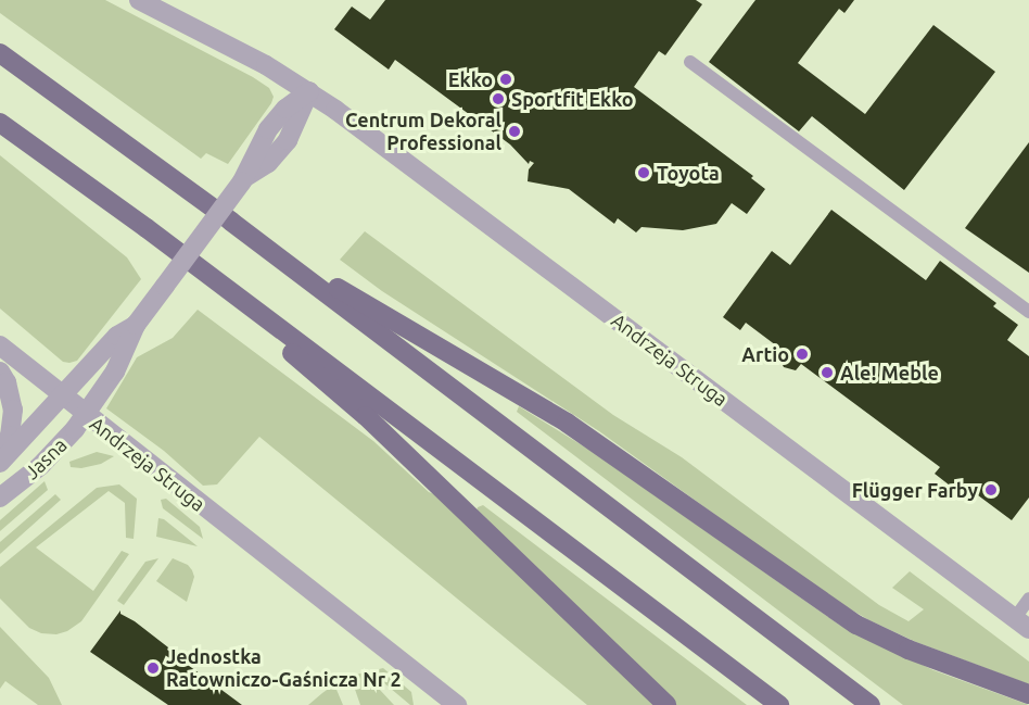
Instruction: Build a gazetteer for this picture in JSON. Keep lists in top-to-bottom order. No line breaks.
{"streets":{"street":["Andrzeja Struga","Jasna"]},"crossings":[["Andrzeja Struga","Jasna"]],"places":["Ekko","Sportfit Ekko","Centrum Dekoral Professional","Toyota","Artio","Ale! Meble","Flügger Farby","Jednostka Ratowniczo-Gaśnicza Nr 2"]}
